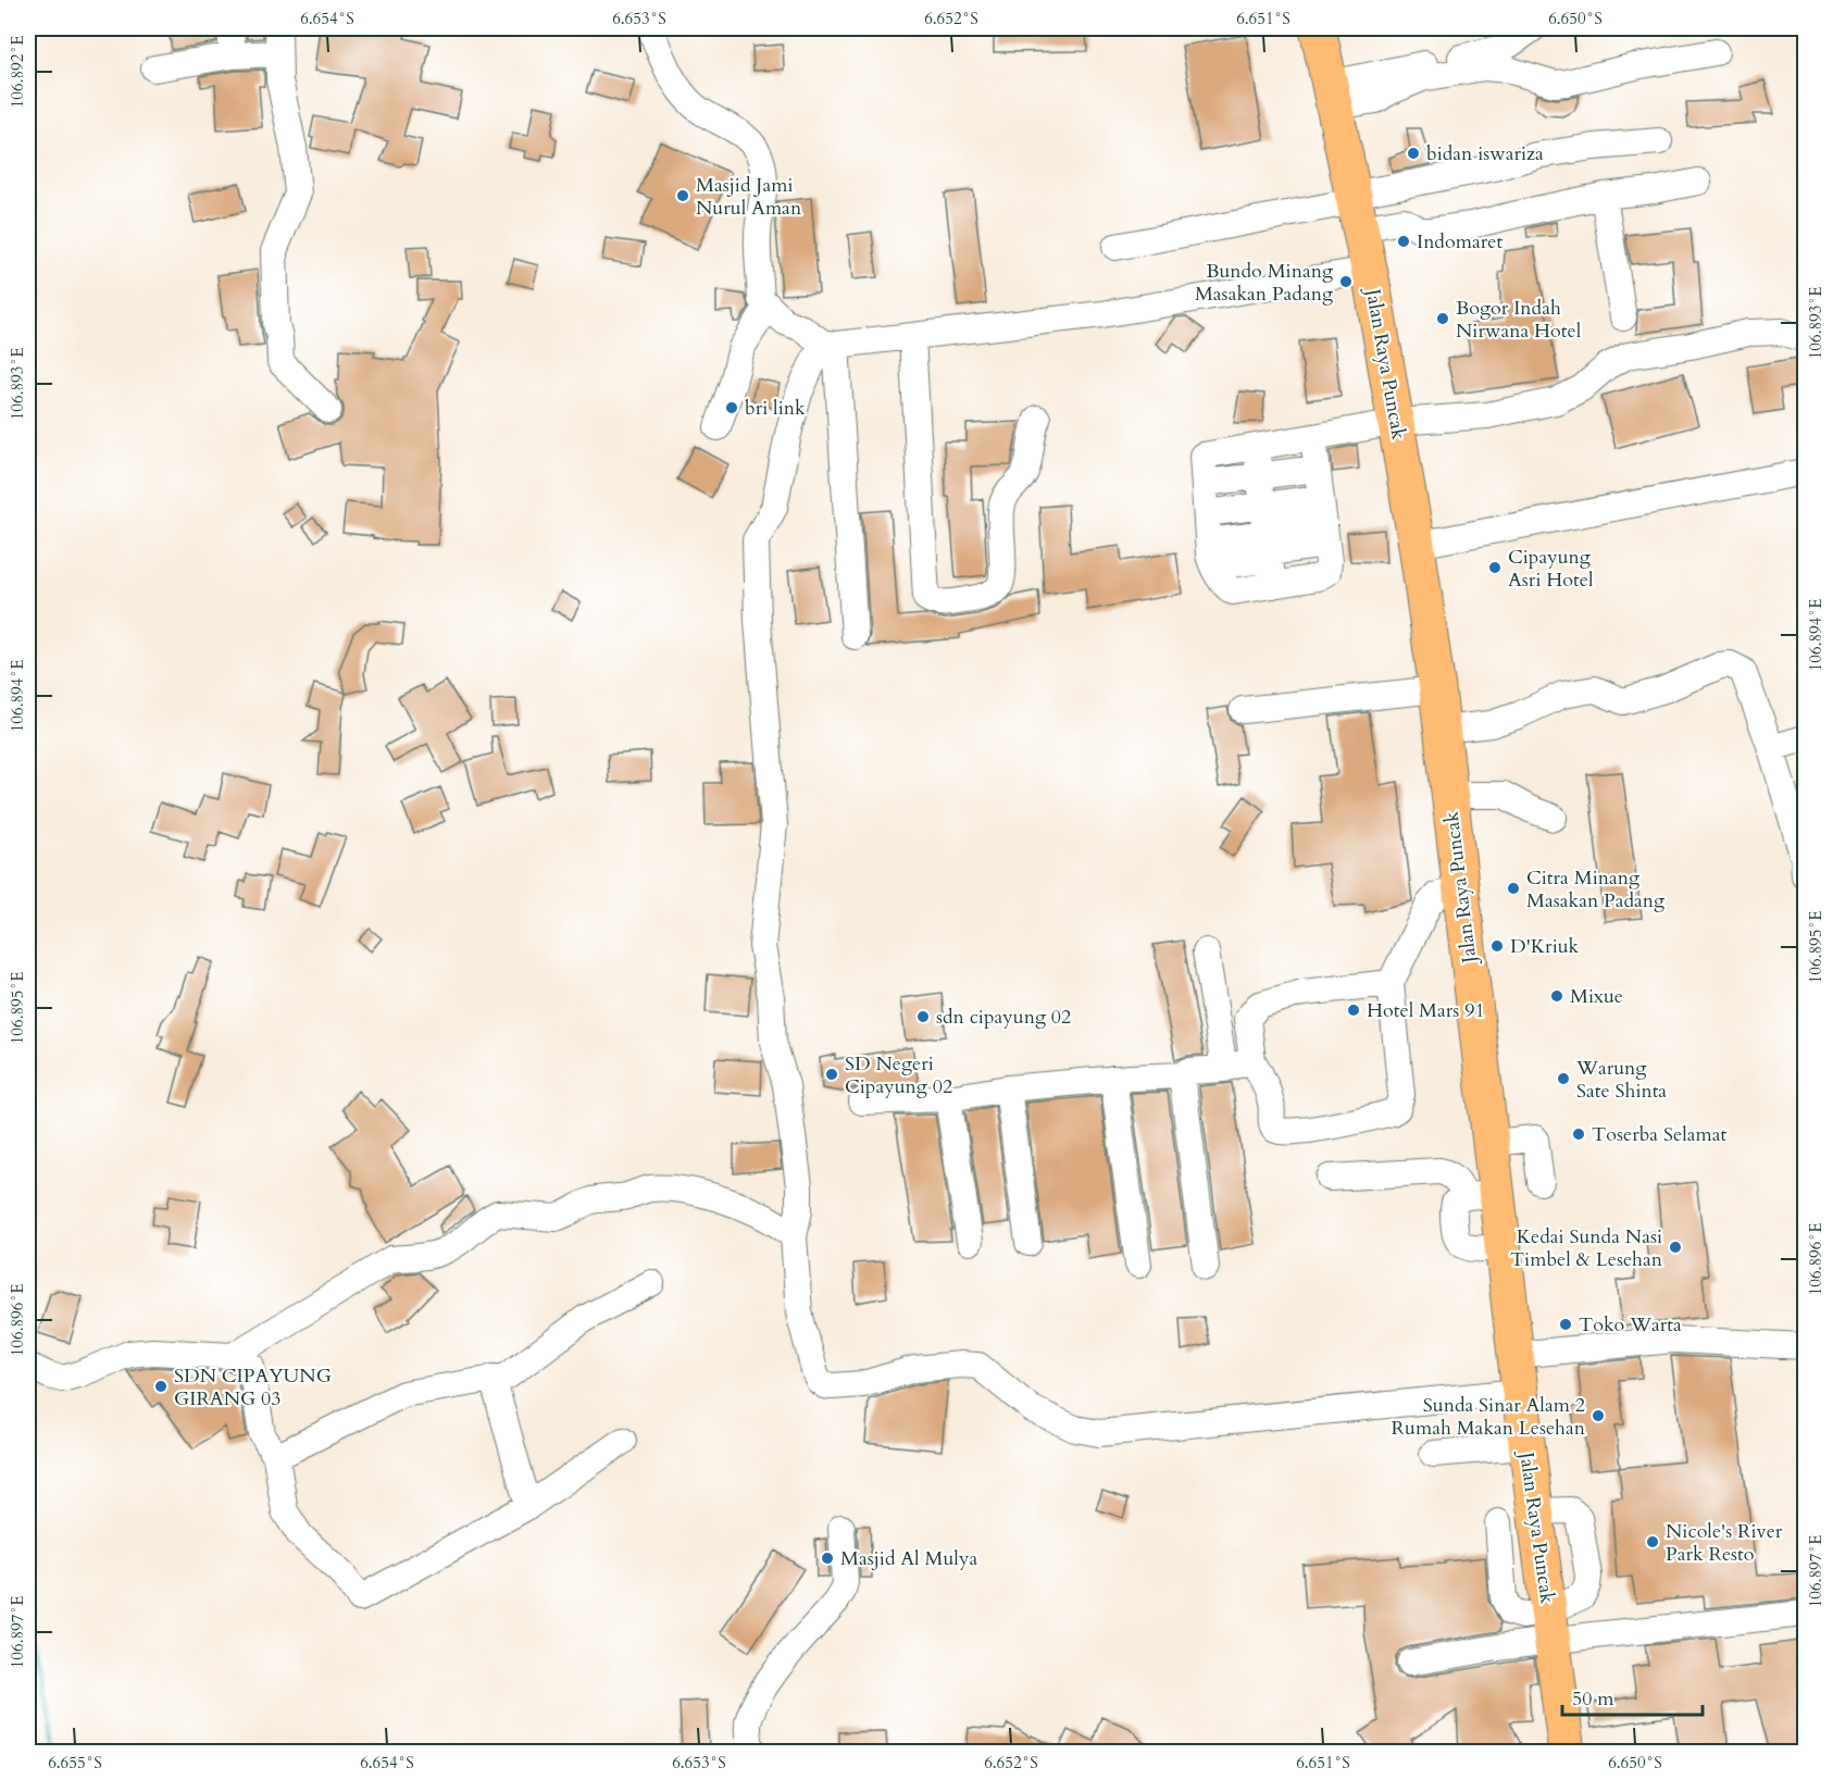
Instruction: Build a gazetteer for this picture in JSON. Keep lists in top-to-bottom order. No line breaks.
{"streets":{"highway":["Jalan Raya Puncak"]},"places":["bidan iswariza","Masjid Jami Nurul Aman","Indomaret","Bundo Minang Masakan Padang","Bogor Indah Nirwana Hotel","bri link","Cipayung Asri Hotel","Citra Minang Masakan Padang","D'Kriuk","Mixue","Hotel Mars 91","sdn cipayung 02","SD Negeri Cipayung 02","Warung Sate Shinta","Toserba Selamat","Kedai Sunda Nasi Timbel & Lesehan","Toko Warta","SDN CIPAYUNG GIRANG 03","Sunda Sinar Alam 2 Rumah Makan Lesehan","Nicole's River Park Resto","Masjid Al Mulya"],"scale_bar":"50 m","coordinates":["6.654°S","6.653°S","6.652°S","6.651°S","6.650°S","106.892°E","106.893°E","106.894°E","106.895°E","106.896°E","106.897°E","6.655°S"]}
